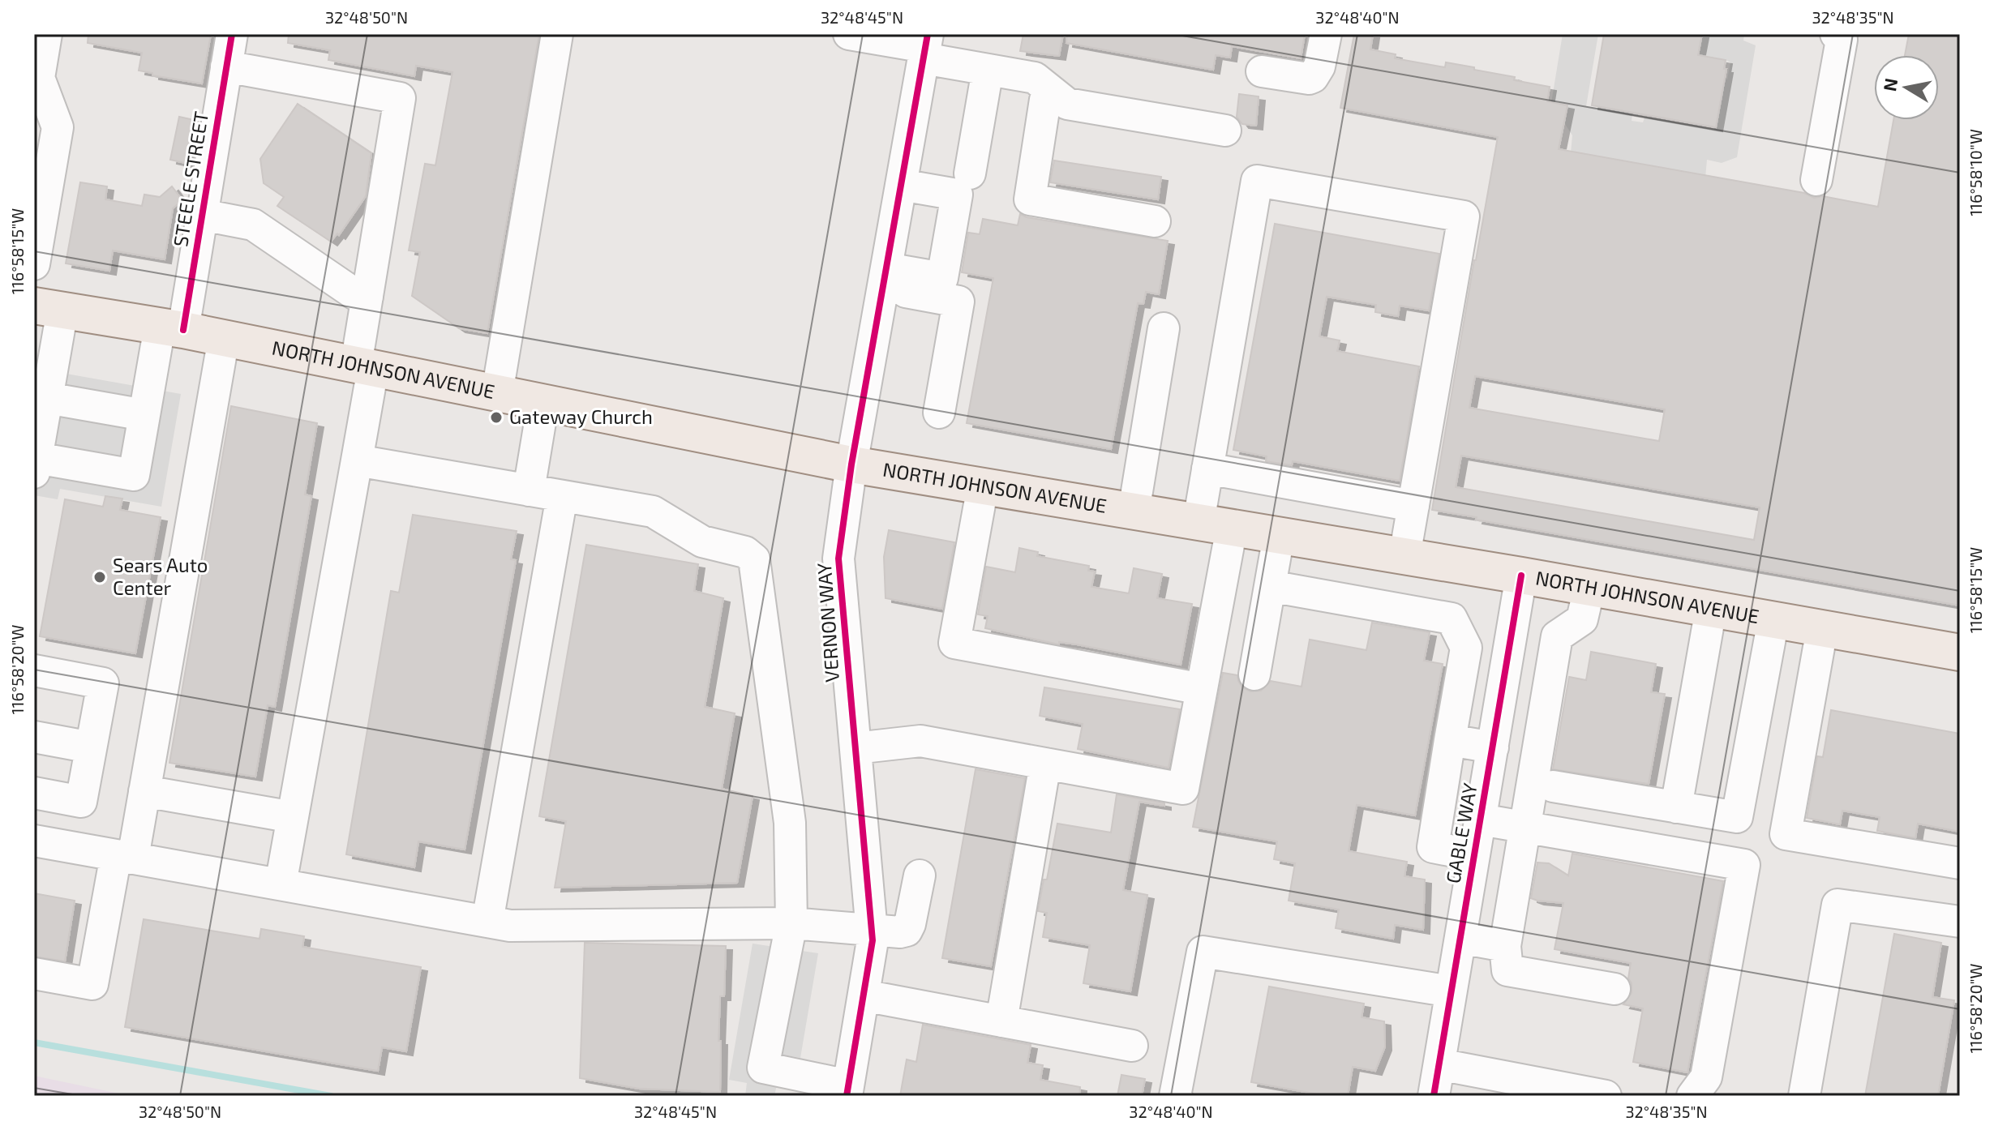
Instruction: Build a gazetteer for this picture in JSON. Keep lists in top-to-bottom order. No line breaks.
{"streets":{"main road":["NORTH JOHNSON AVENUE"],"street":["STEELE STREET","VERNON WAY","GABLE WAY"]},"crossings":[["STEELE STREET","NORTH JOHNSON AVENUE"],["NORTH JOHNSON AVENUE","VERNON WAY"],["NORTH JOHNSON AVENUE","GABLE WAY"]],"places":["Gateway Church","Sears Auto Center"],"north":"left","coordinates":["32°48'50\"N","32°48'45\"N","32°48'40\"N","32°48'35\"N","116°58'10\"W","116°58'15\"W","116°58'20\"W"]}
